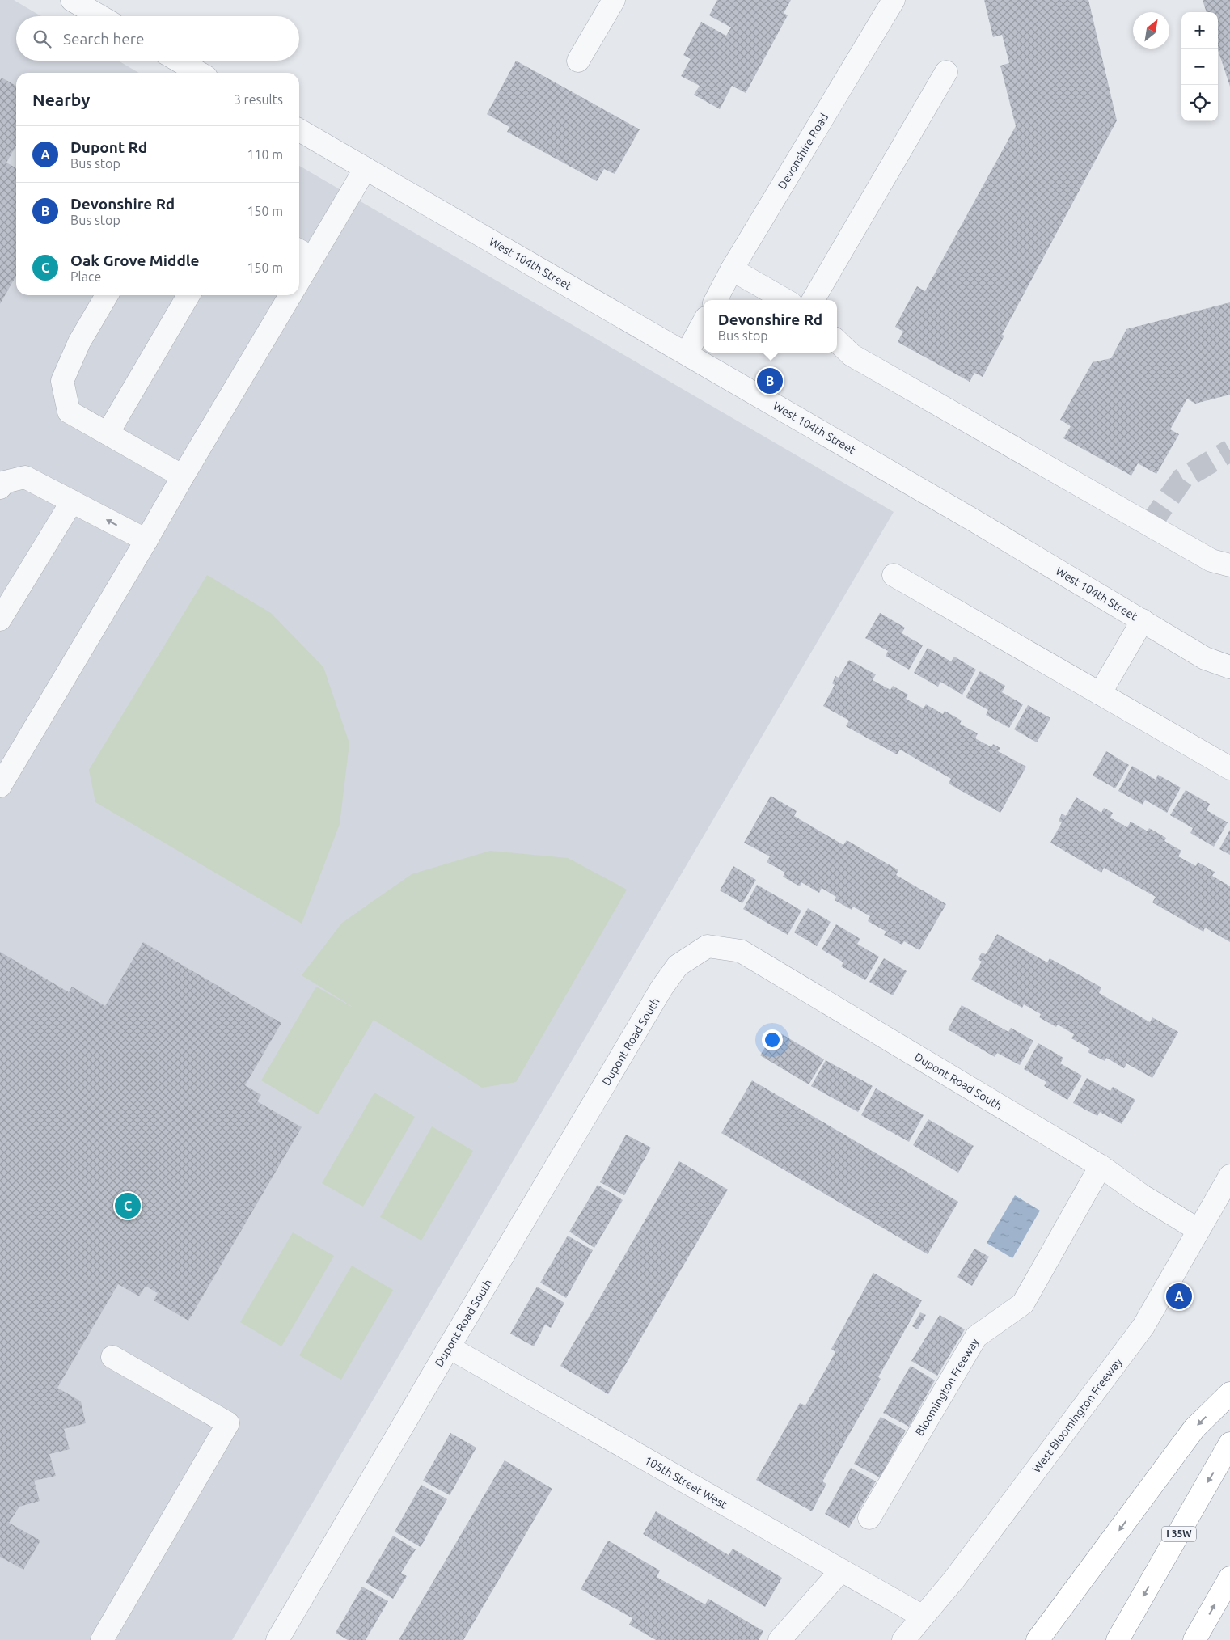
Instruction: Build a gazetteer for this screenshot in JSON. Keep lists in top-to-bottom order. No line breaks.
{"streets":{"highway":["I 35W"],"street":["Devonshire Road","West 104th Street","Dupont Road South","Bloomington Freeway","West Bloomington Freeway","105th Street West"]},"crossings":[["Dupont Road South","Bloomington Freeway"],["Dupont Road South","West Bloomington Freeway"],["Dupont Road South","105th Street West"],["West Bloomington Freeway","105th Street West"]],"north":"top right","page":{"map_buttons":["+","−"],"search":"Search here","heading":["Nearby","3 results"],"list":[{"mark":"A","name":"Dupont Rd","note":"Bus stop","value":"110 m"},{"mark":"B","name":"Devonshire Rd","note":"Bus stop","value":"150 m"},{"mark":"C","name":"Oak Grove Middle","note":"Place","value":"150 m"}],"popup":["Devonshire Rd","Bus stop"],"pins":["B","C","A"]}}
